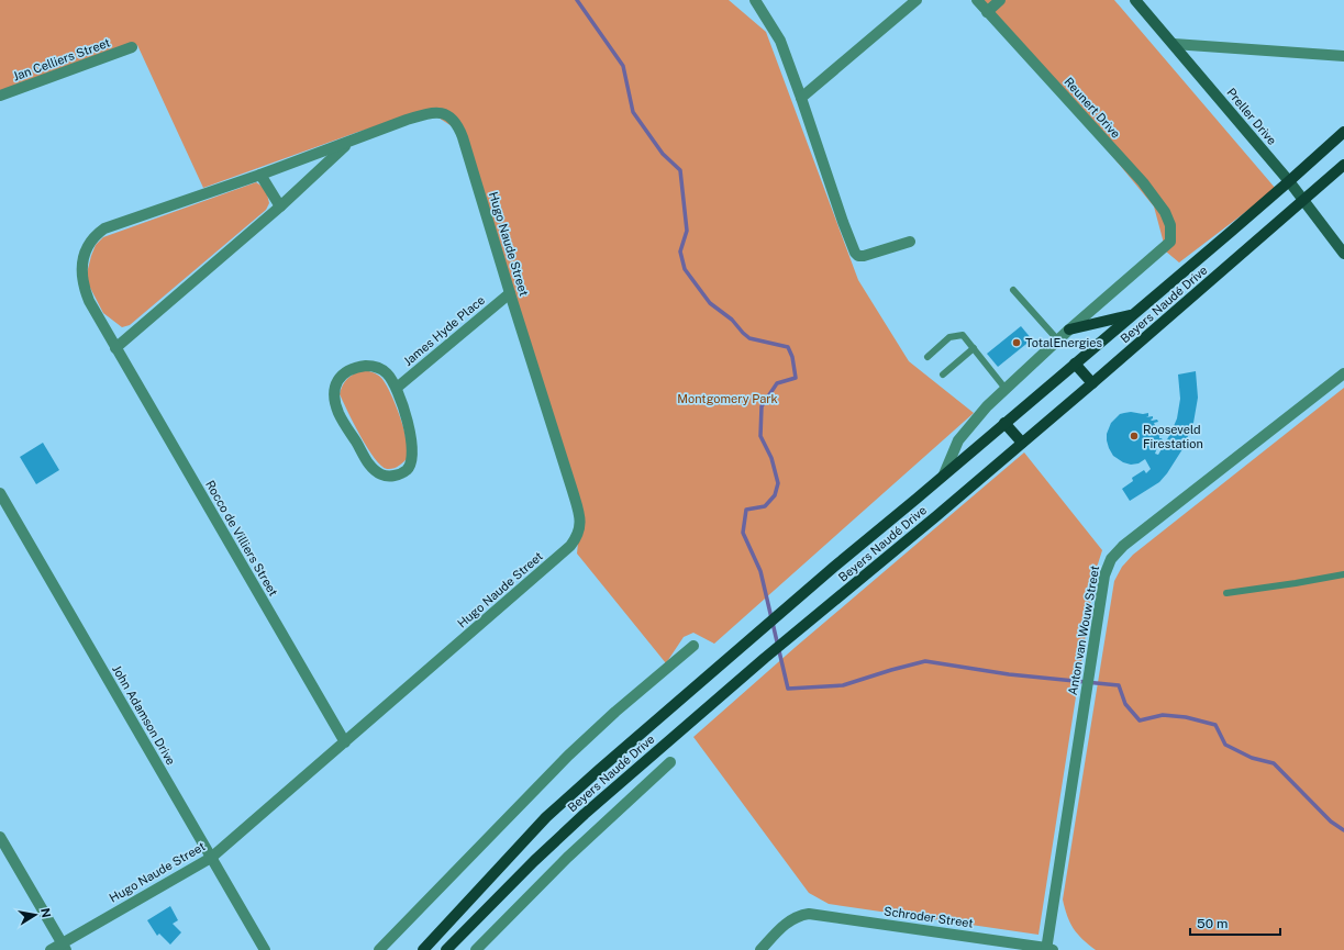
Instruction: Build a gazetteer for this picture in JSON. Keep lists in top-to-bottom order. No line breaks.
{"streets":{"main road":["Preller Drive","Beyers Naudé Drive"],"street":["Jan Celliers Street","Reunert Drive","Hugo Naude Street","James Hyde Place","Rocco de Villiers Street","Anton van Wouw Street","John Adamson Drive","Schroder Street"]},"crossings":[["Reunert Drive","Beyers Naudé Drive"],["Preller Drive","Beyers Naudé Drive"],["Hugo Naude Street","James Hyde Place"],["Hugo Naude Street","Rocco de Villiers Street"],["Hugo Naude Street","John Adamson Drive"],["Anton van Wouw Street","Schroder Street"]],"parks":["Montgomery Park"],"places":["TotalEnergies","Rooseveld Firestation"],"scale_bar":"50 m","north":"right"}
